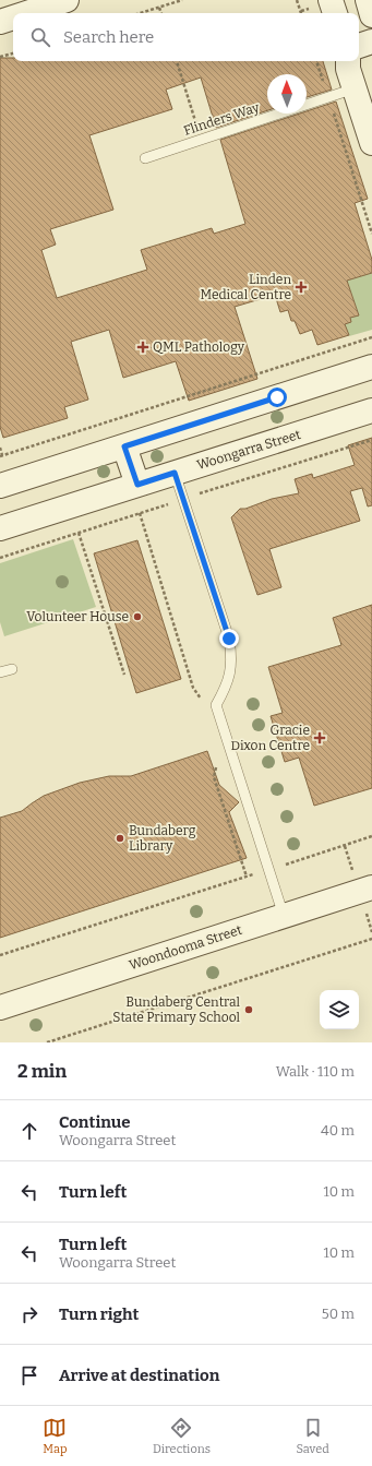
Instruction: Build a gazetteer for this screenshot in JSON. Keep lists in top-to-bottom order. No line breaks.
{"streets":{"street":["Woongarra Street","Woondooma Street"],"lane":["Flinders Way"]},"places":{"health":["Linden Medical Centre","QML Pathology","Gracie Dixon Centre"],"other":["Volunteer House","Bundaberg Library","Bundaberg Central State Primary School"]},"north":"top","page":{"search":"Search here","heading":["2 min","Walk · 110 m"],"list":[["Continue","Woongarra Street","40 m"],["Turn left","10 m"],["Turn left","Woongarra Street","10 m"],["Turn right","50 m"],"Arrive at destination"],"nav":["Map","Directions","Saved"]}}
